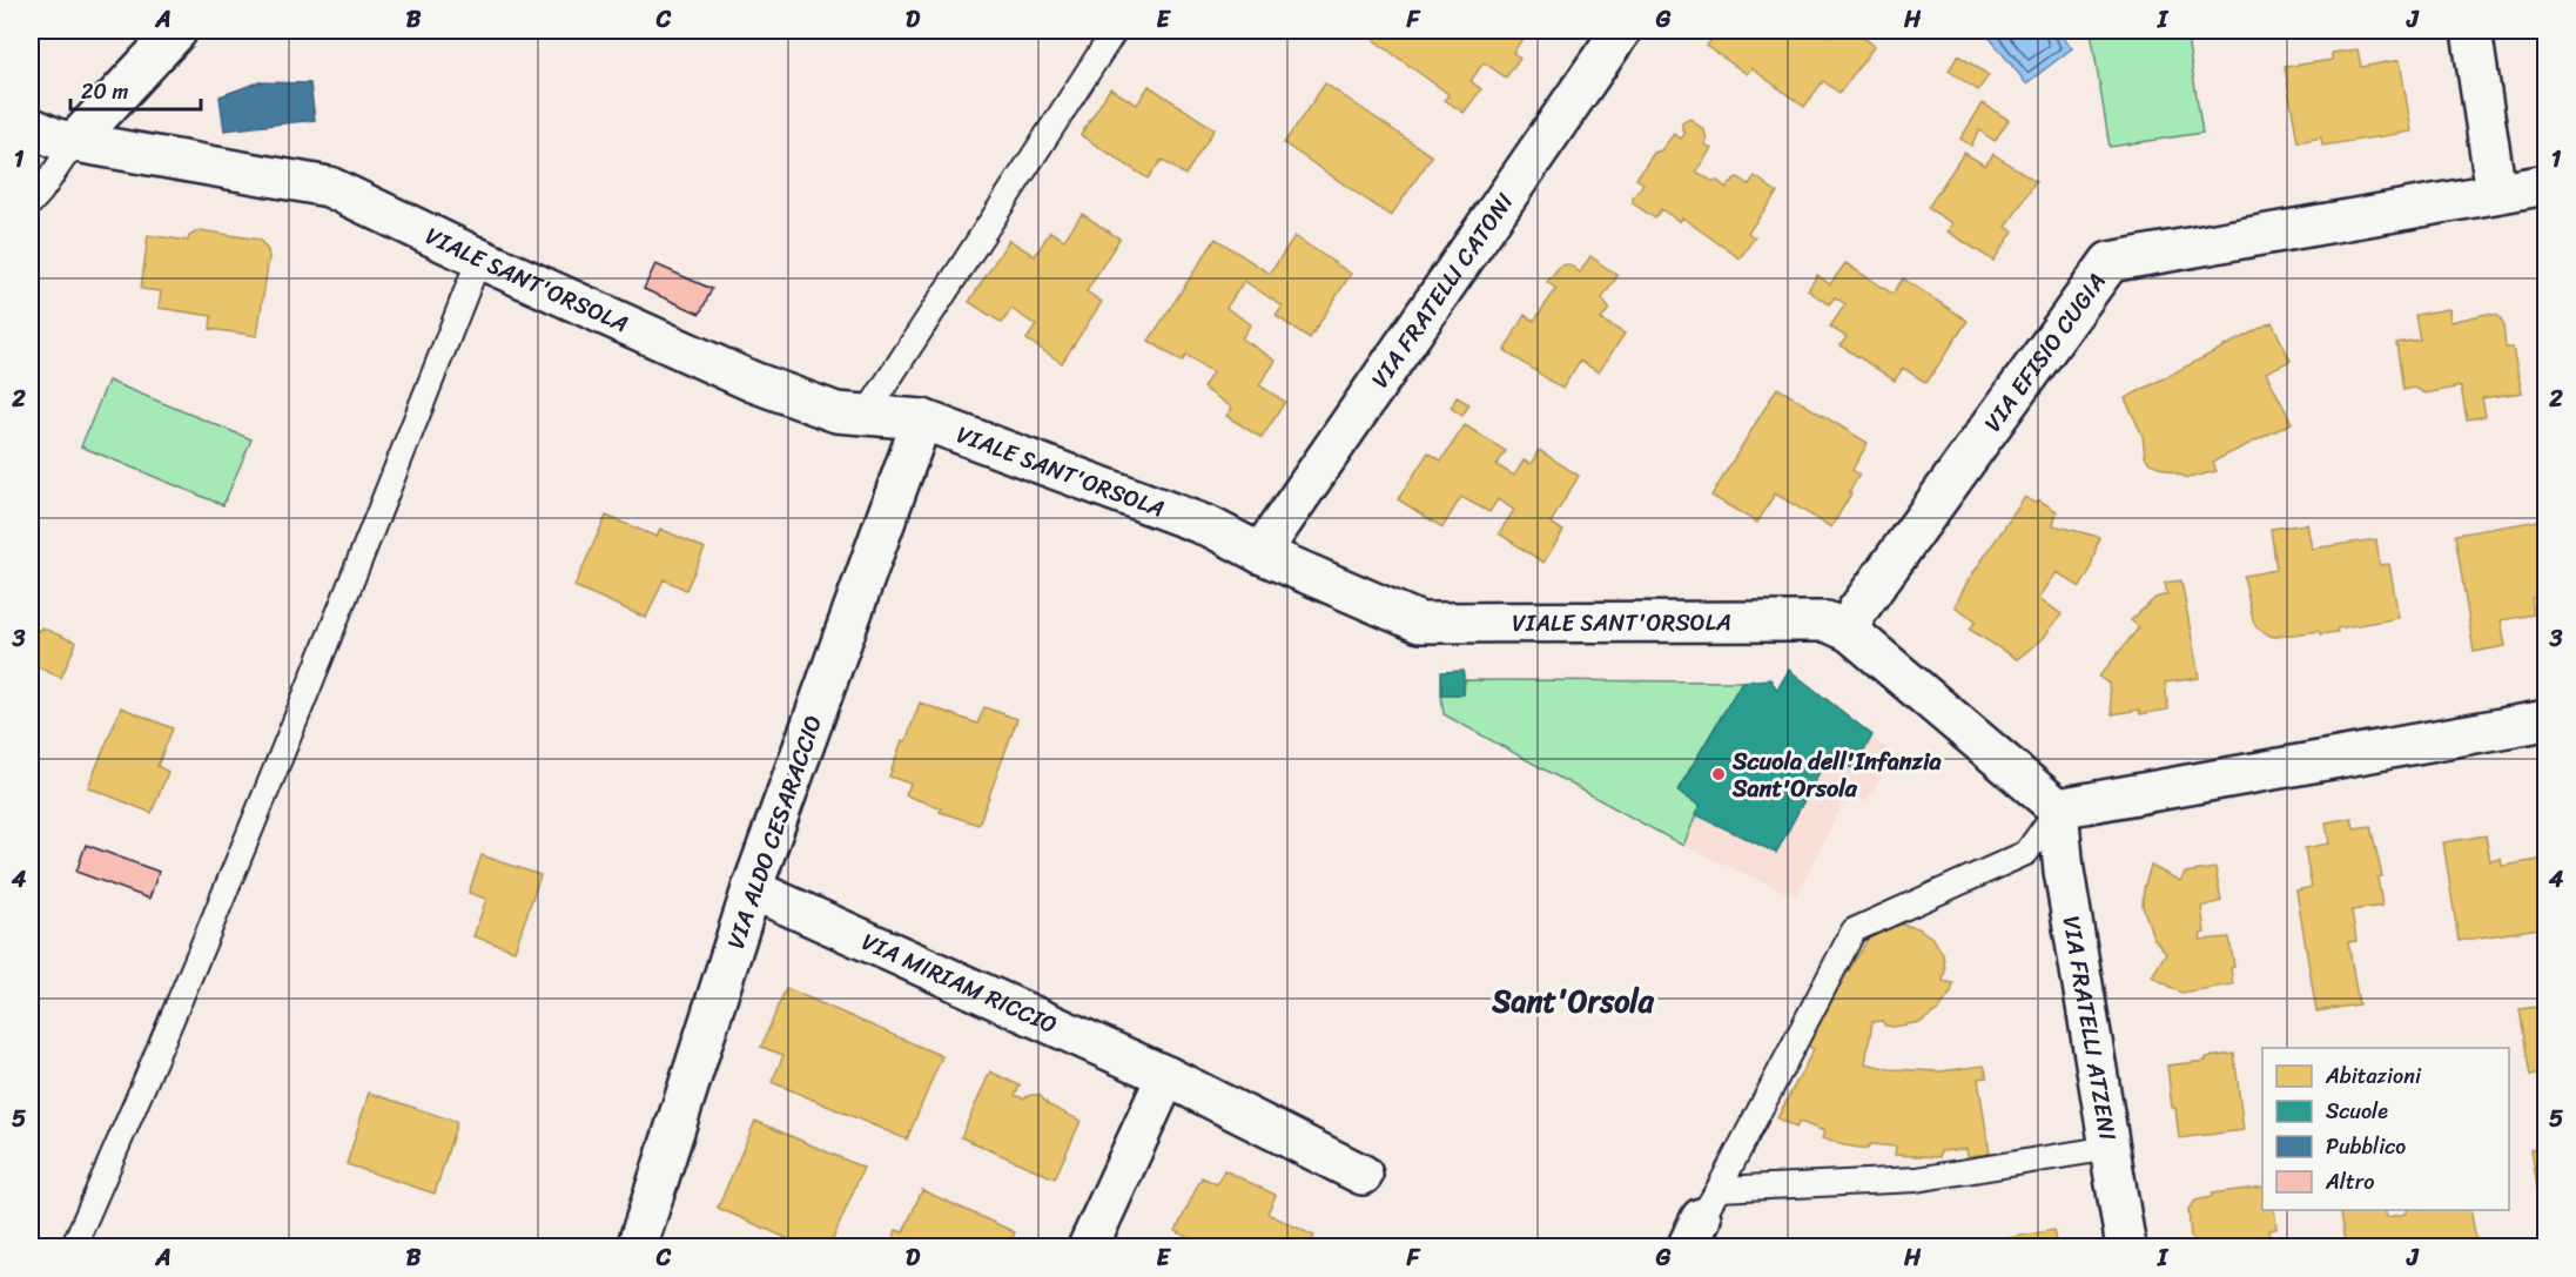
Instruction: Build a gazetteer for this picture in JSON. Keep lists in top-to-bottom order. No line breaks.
{"streets":{"street":["VIALE SANT'ORSOLA","VIA FRATELLI CATONI","VIA EFISIO CUGIA","VIA ALDO CESARACCIO","VIA MIRIAM RICCIO","VIA FRATELLI ATZENI"]},"crossings":[["VIALE SANT'ORSOLA","VIA FRATELLI CATONI"],["VIALE SANT'ORSOLA","VIA EFISIO CUGIA"],["VIALE SANT'ORSOLA","VIA ALDO CESARACCIO"],["VIALE SANT'ORSOLA","VIA FRATELLI ATZENI"],["VIA ALDO CESARACCIO","VIA MIRIAM RICCIO"]],"districts":["Sant'Orsola"],"places":["Scuola dell'Infanzia Sant'Orsola"],"legend":["Abitazioni","Scuole","Pubblico","Altro"],"scale_bar":"20 m","grid":{"columns":["A","B","C","D","E","F","G","H","I","J"],"rows":["1","2","3","4","5"]}}
